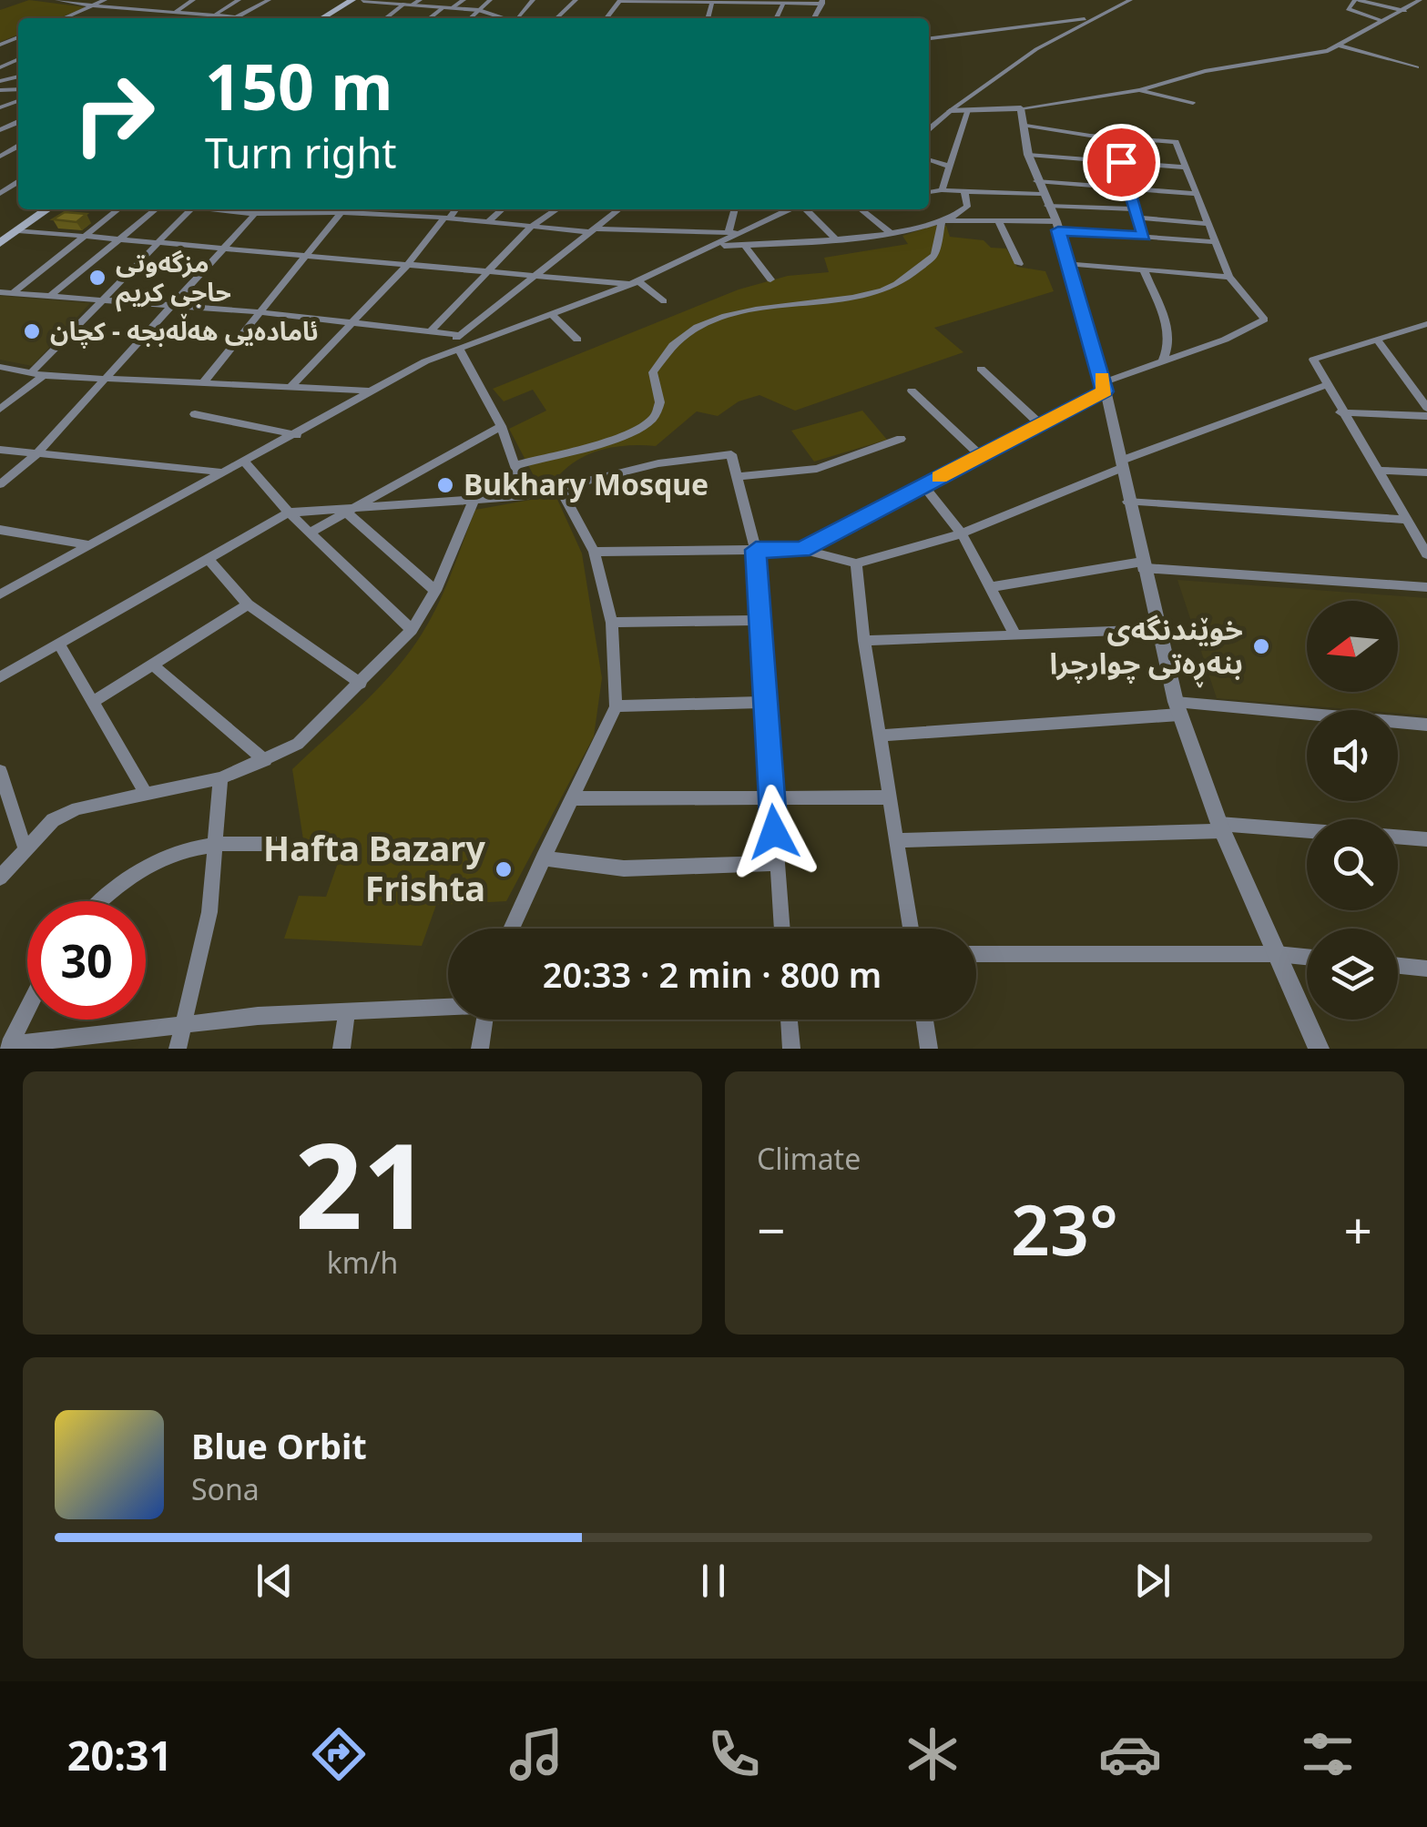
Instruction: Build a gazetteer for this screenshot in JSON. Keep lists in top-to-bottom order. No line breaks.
{"places":["مزگە‌وتی حاجی كریم","ئامادەیی هەڵەبجە - کچان","Bukhary Mosque","خوێندنگەی بنەڕەتی چوارچرا","Hafta Bazary Frishta"],"north":"left","page":{"turn":["150 m","Turn right"],"limit":"30","trip":"20:33 · 2 min · 800 m","tile":[["21","km/h"],"Climate"],"heat":["−","23°","+"],"song":["Blue Orbit","Sona"],"tabs":"20:31"}}
